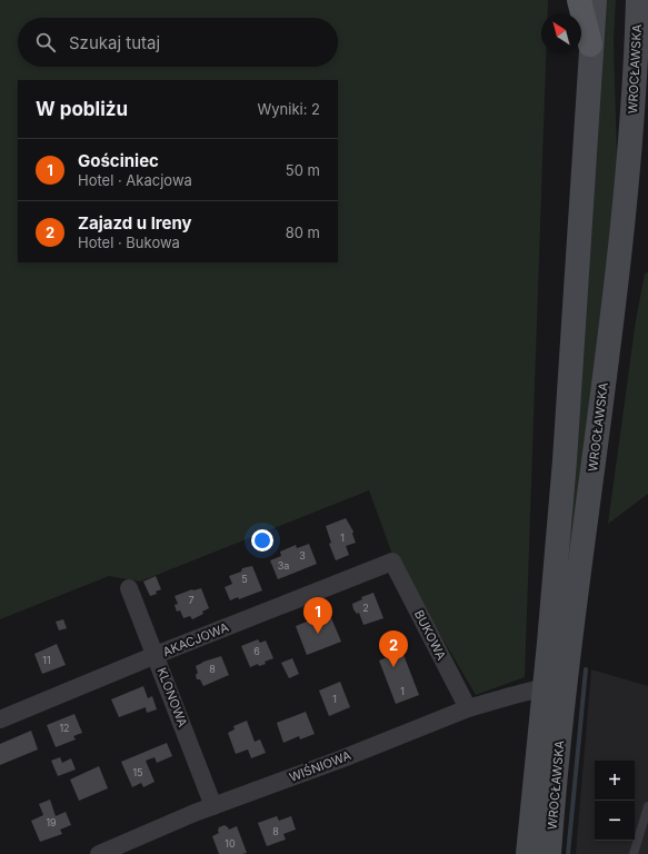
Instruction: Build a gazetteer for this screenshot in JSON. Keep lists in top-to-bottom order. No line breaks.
{"streets":{"main road":["WROCŁAWSKA"],"street":["BUKOWA","AKACJOWA","KLONOWA","WIŚNIOWA"]},"crossings":[["WROCŁAWSKA","WIŚNIOWA"],["BUKOWA","AKACJOWA"],["BUKOWA","WIŚNIOWA"],["AKACJOWA","KLONOWA"],["KLONOWA","WIŚNIOWA"]],"house_numbers":["1","3","3a","5","7","2","6","11","8","1","1","12","15","19","8","10"],"north":"top left","page":{"search":"Szukaj tutaj","heading":["W pobliżu","Wyniki: 2"],"list":[{"mark":"1","name":"Gościniec","note":"Hotel · Akacjowa","value":"50 m"},{"mark":"2","name":"Zajazd u Ireny","note":"Hotel · Bukowa","value":"80 m"}],"pins":["1","2"],"map_buttons":["+","−"]}}
